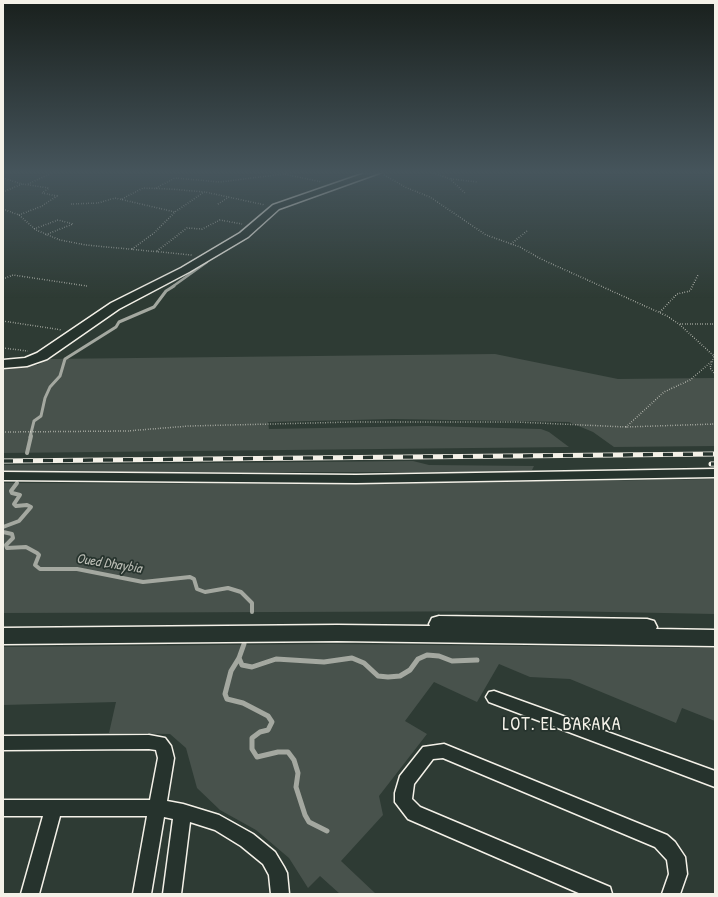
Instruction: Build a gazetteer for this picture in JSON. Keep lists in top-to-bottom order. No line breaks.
{"districts":["LOT. EL BARAKA"],"water":["Oued Dhaybia"]}
